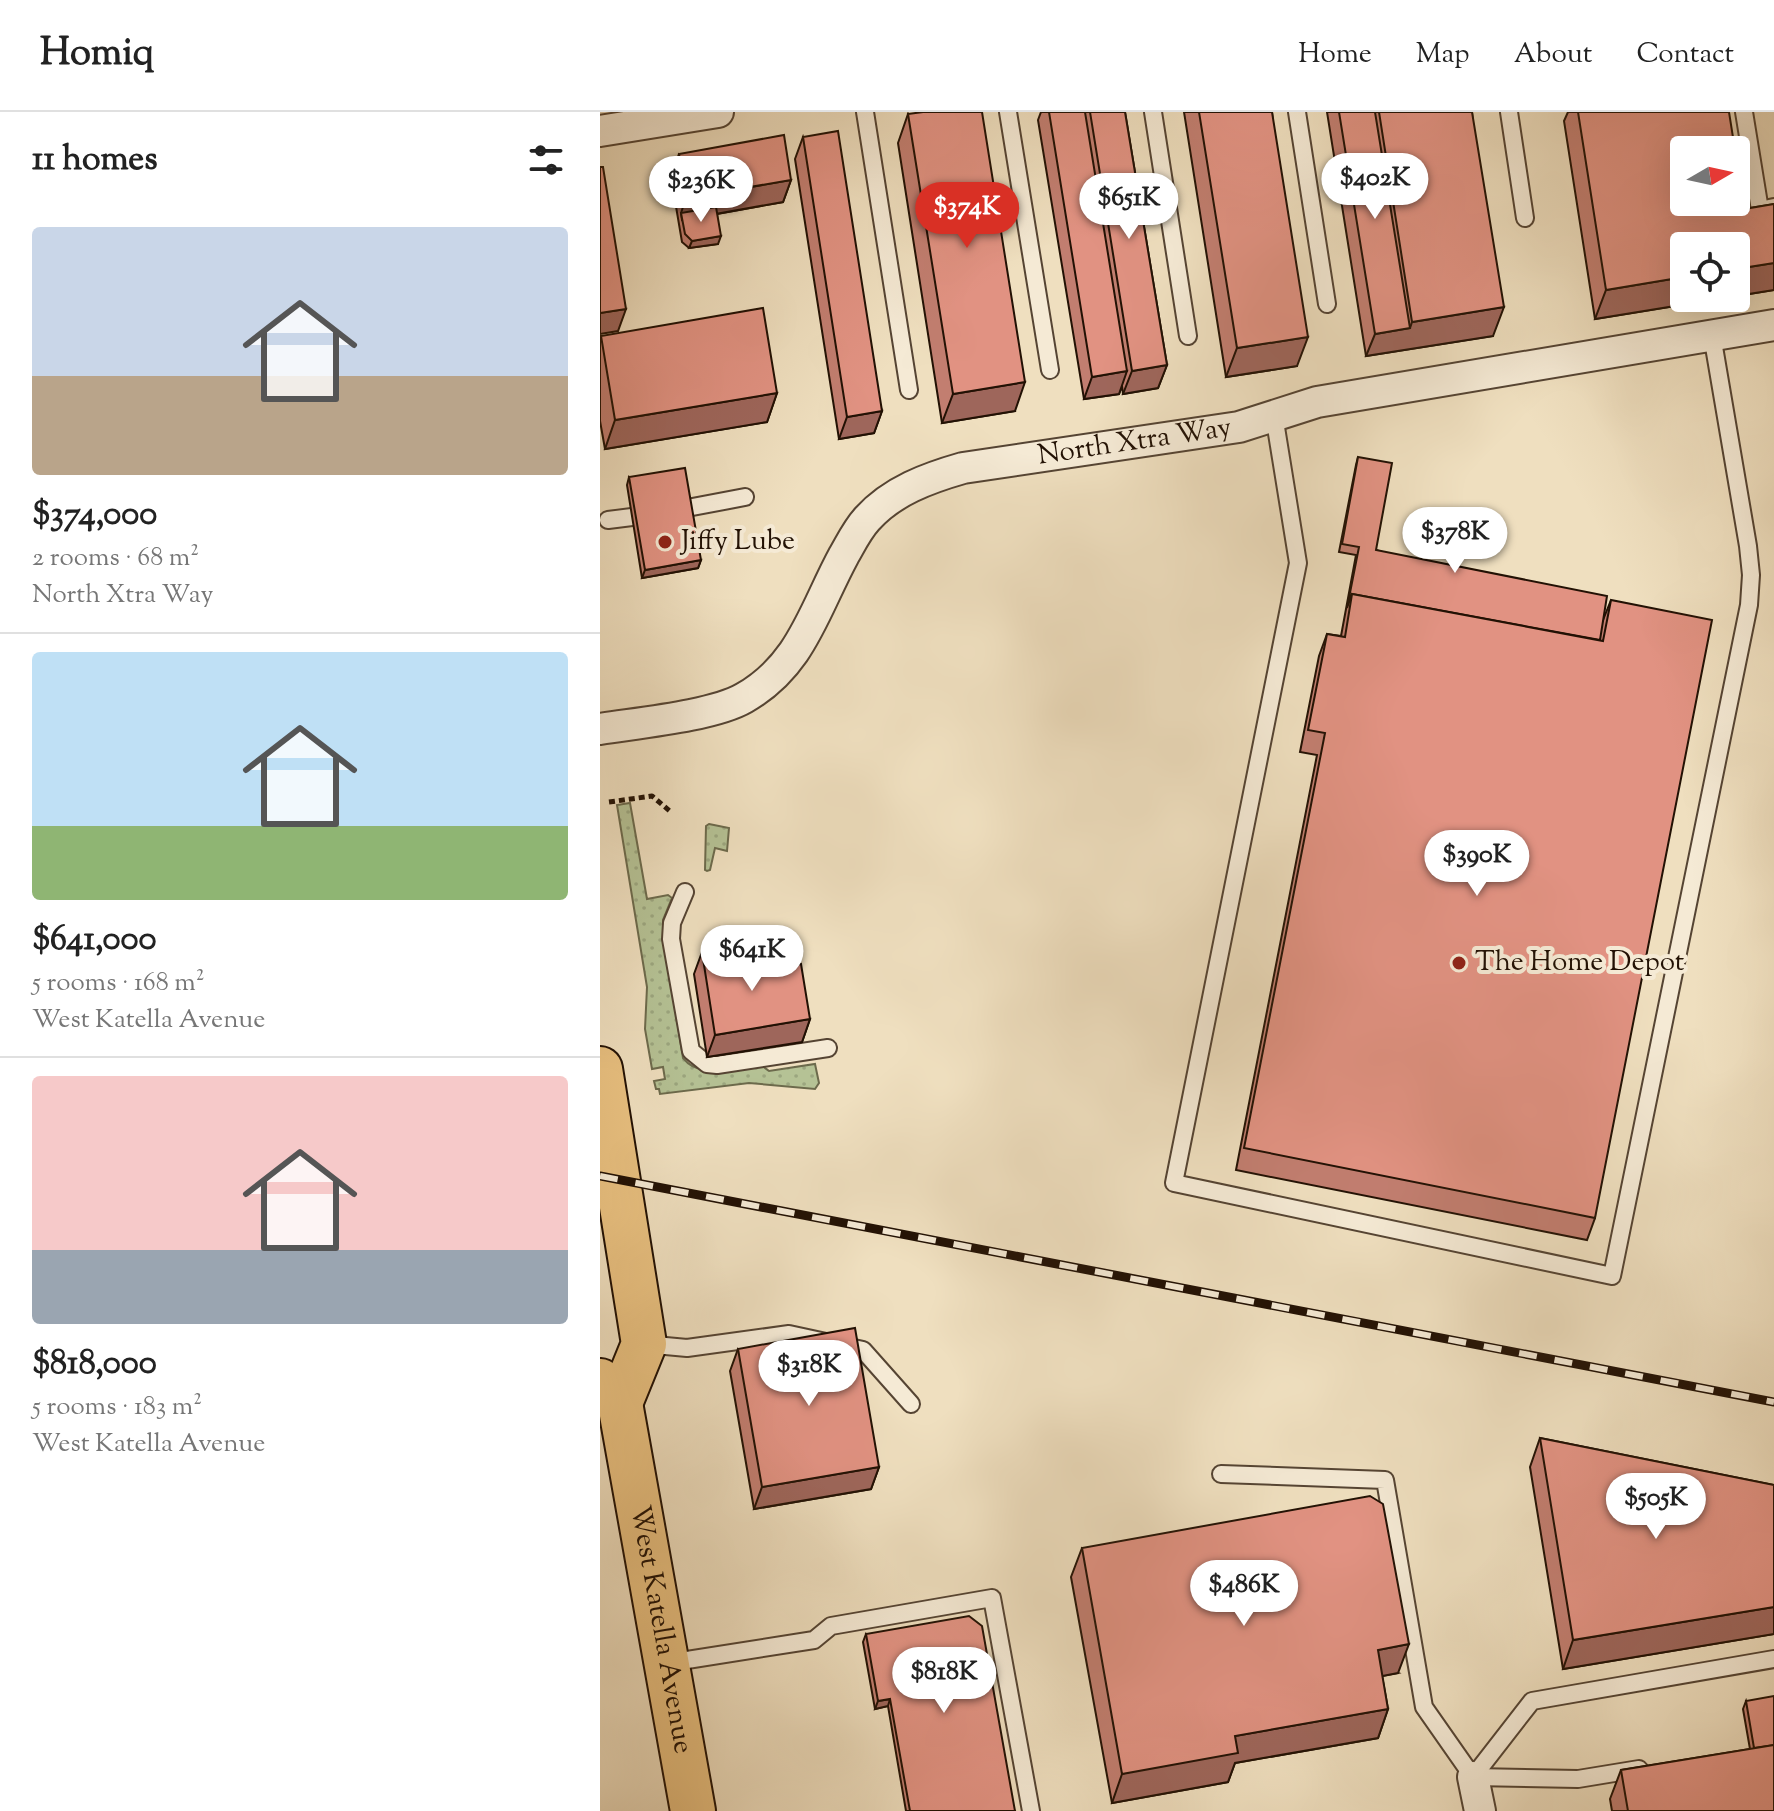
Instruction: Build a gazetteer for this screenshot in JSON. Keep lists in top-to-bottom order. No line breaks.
{"streets":{"main road":["West Katella Avenue"],"street":["North Xtra Way"]},"places":["Jiffy Lube","The Home Depot"],"north":"right","page":{"header":"Homiq","nav":["Home","Map","About","Contact"],"heading":"11 homes","price":["$402K","$236K","$651K","$374K","$378K","$390K","$641K","$318K","$505K","$486K","$818K"],"list":[{"name":"$374,000","note":"2 rooms · 68 m² · North Xtra Way"},{"name":"$641,000","note":"5 rooms · 168 m² · West Katella Avenue"},{"name":"$818,000","note":"5 rooms · 183 m² · West Katella Avenue"}]}}
